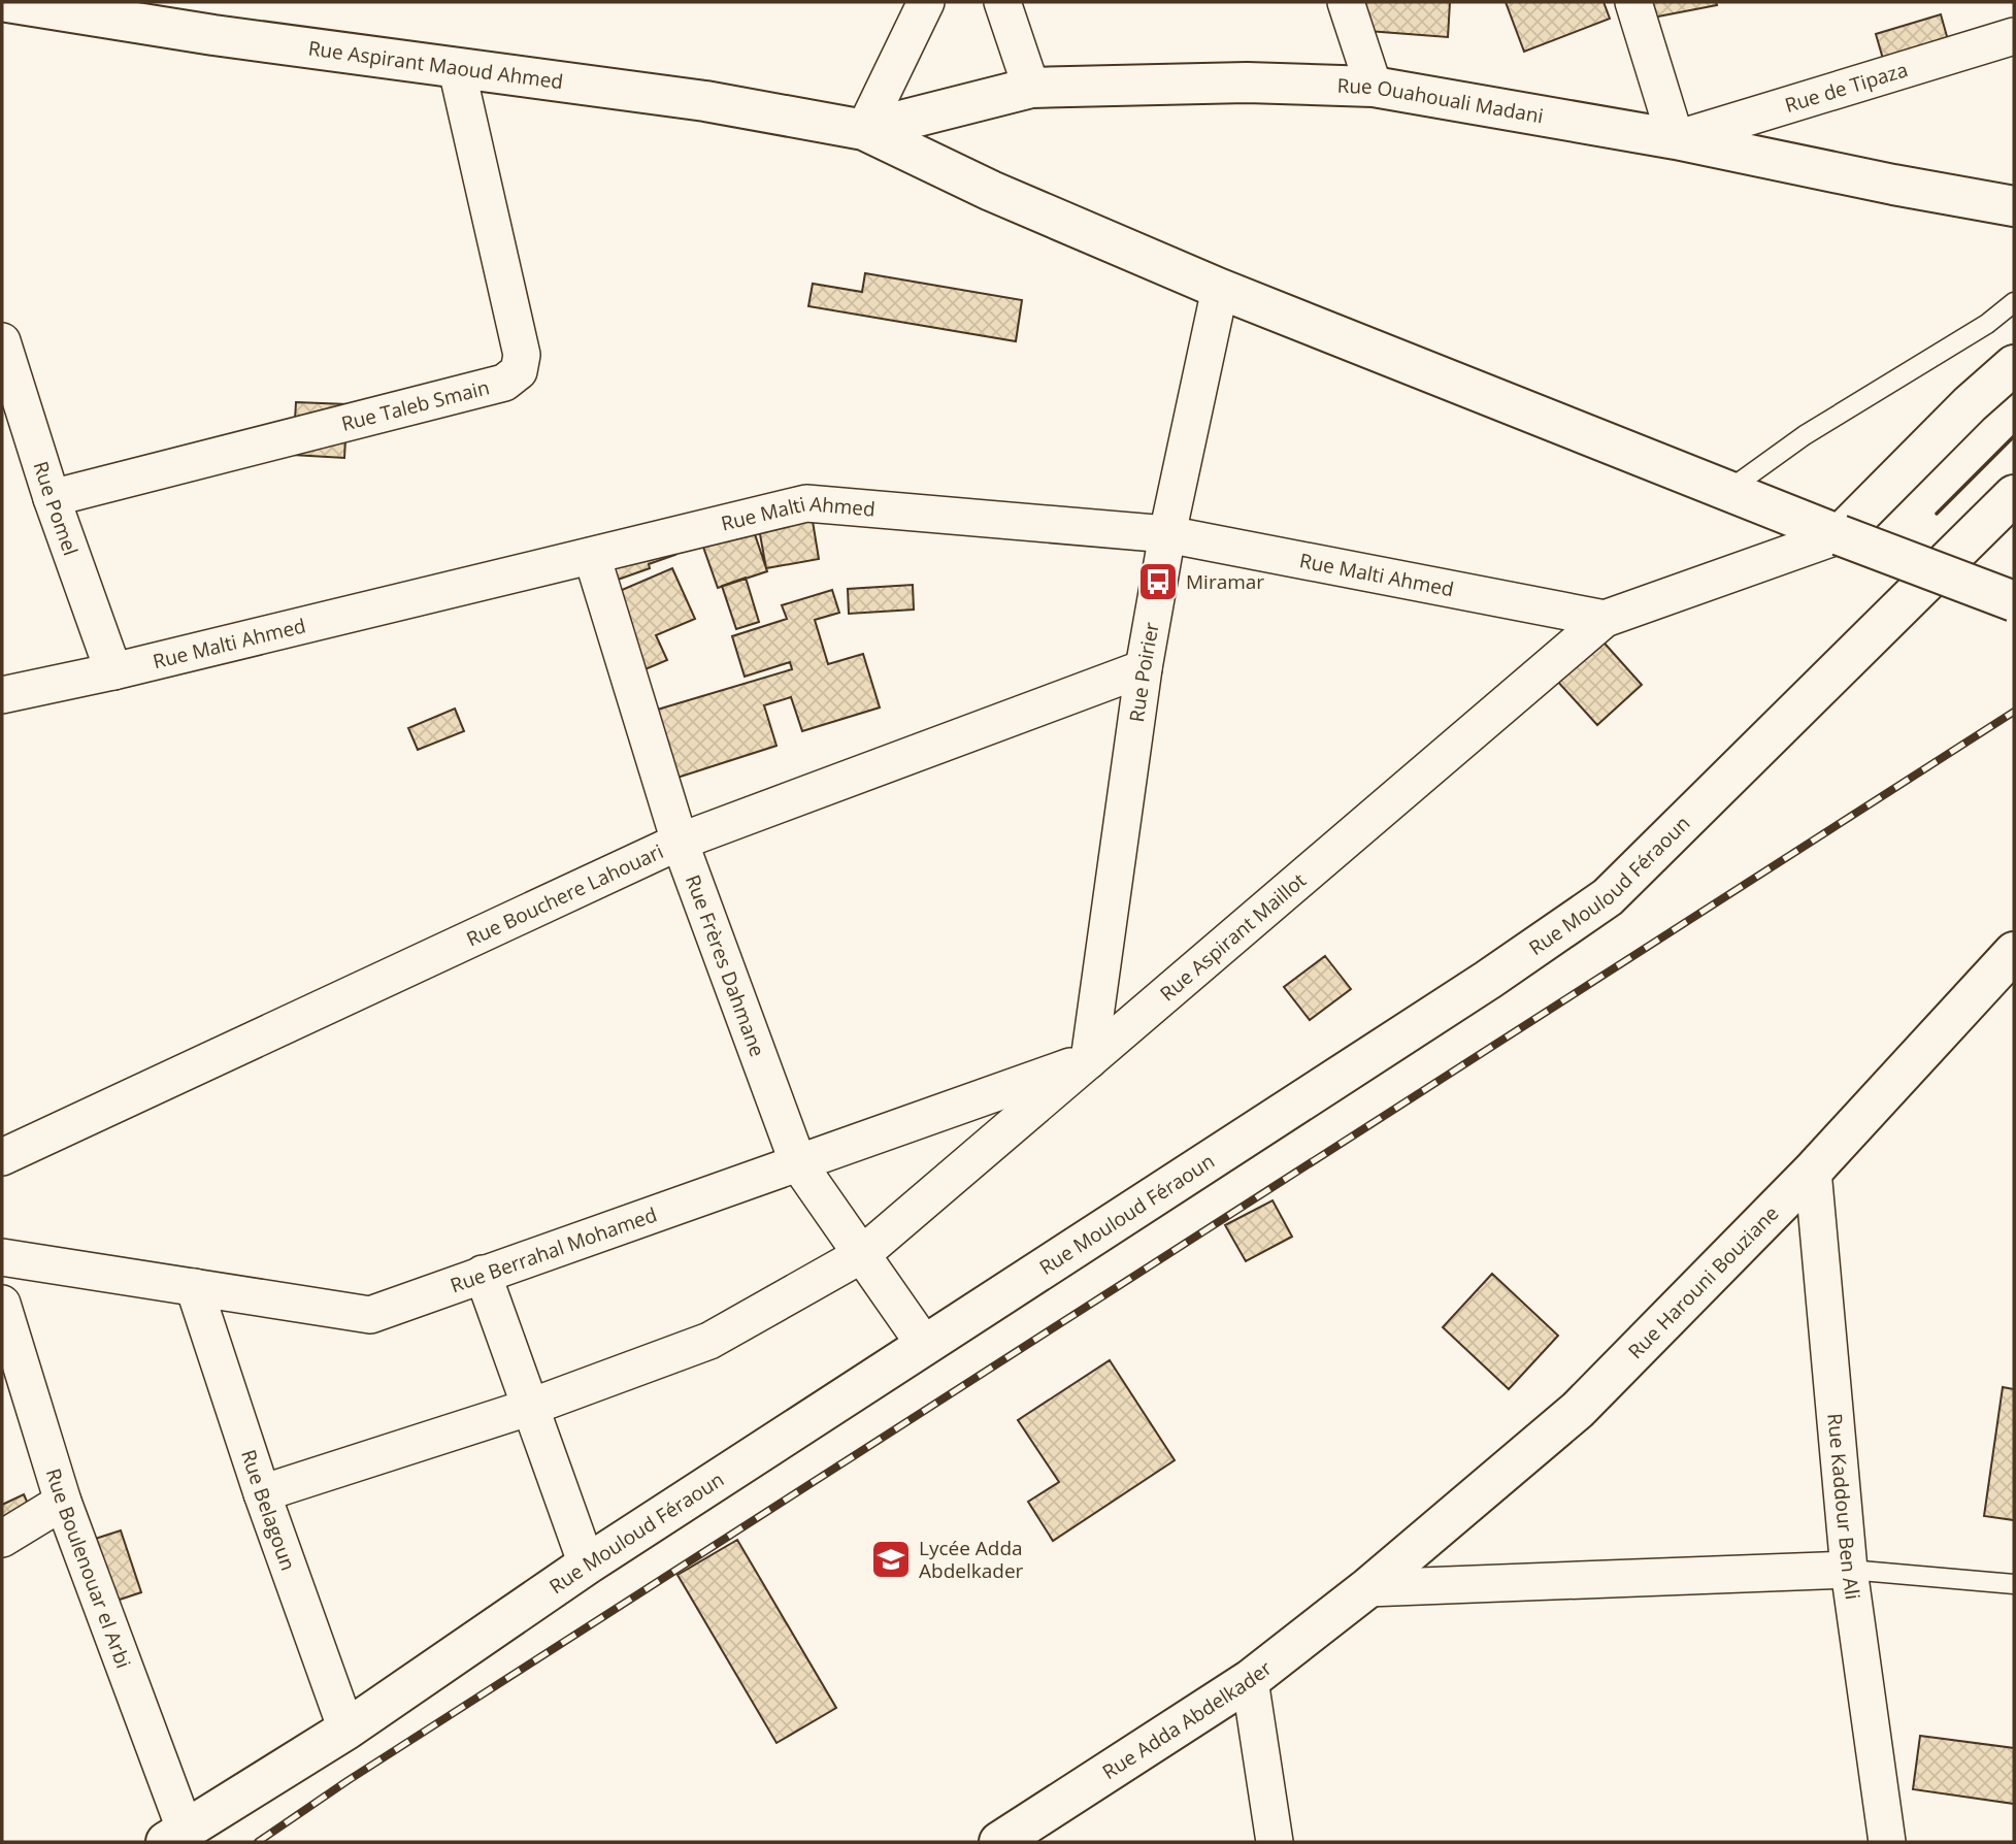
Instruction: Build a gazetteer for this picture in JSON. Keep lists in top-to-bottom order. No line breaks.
{"streets":{"street":["Rue Aspirant Maoud Ahmed","Rue de Tipaza","Rue Ouahouali Madani","Rue Taleb Smain","Rue Pomel","Rue Malti Ahmed","Rue Poirier","Rue Mouloud Féraoun","Rue Bouchere Lahouari","Rue Aspirant Maillot","Rue Frères Dahmane","Rue Berrahal Mohamed","Rue Harouni Bouziane","Rue Kaddour Ben Ali","Rue Belagoun","Rue Boulenouar el Arbi","Rue Adda Abdelkader"]},"crossings":[["Rue Aspirant Maoud Ahmed","Rue Ouahouali Madani"],["Rue Aspirant Maoud Ahmed","Rue Taleb Smain"],["Rue de Tipaza","Rue Ouahouali Madani"],["Rue Taleb Smain","Rue Pomel"],["Rue Pomel","Rue Malti Ahmed"],["Rue Malti Ahmed","Rue Poirier"],["Rue Malti Ahmed","Rue Aspirant Maillot"],["Rue Malti Ahmed","Rue Frères Dahmane"],["Rue Poirier","Rue Bouchere Lahouari"],["Rue Poirier","Rue Aspirant Maillot"],["Rue Poirier","Rue Berrahal Mohamed"],["Rue Mouloud Féraoun","Rue Frères Dahmane"],["Rue Mouloud Féraoun","Rue Belagoun"],["Rue Mouloud Féraoun","Rue Boulenouar el Arbi"],["Rue Bouchere Lahouari","Rue Frères Dahmane"],["Rue Aspirant Maillot","Rue Frères Dahmane"],["Rue Aspirant Maillot","Rue Berrahal Mohamed"],["Rue Aspirant Maillot","Rue Belagoun"],["Rue Frères Dahmane","Rue Berrahal Mohamed"],["Rue Berrahal Mohamed","Rue Belagoun"],["Rue Harouni Bouziane","Rue Kaddour Ben Ali"],["Rue Harouni Bouziane","Rue Adda Abdelkader"]],"places":{"bus stop":["Miramar"],"school or university":["Lycée Adda Abdelkader"]}}
